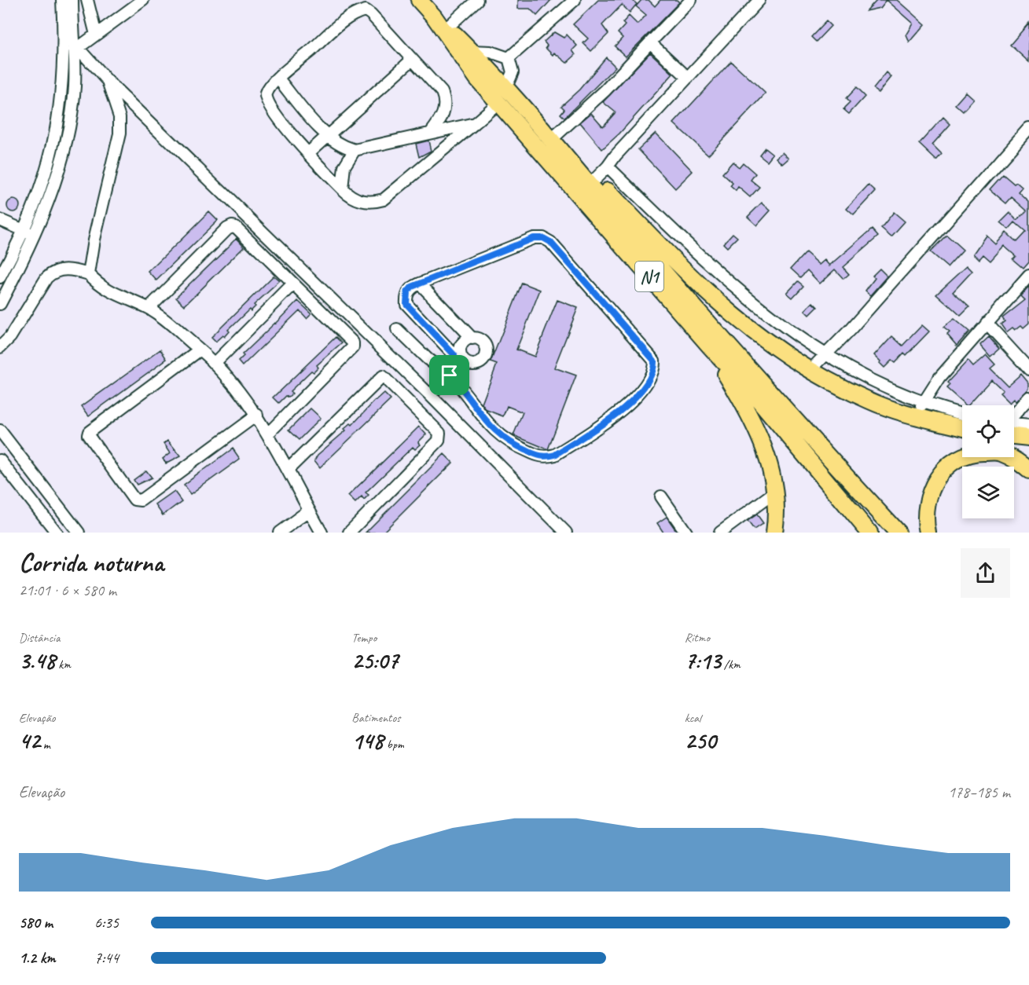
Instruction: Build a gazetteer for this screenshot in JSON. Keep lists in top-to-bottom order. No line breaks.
{"streets":{"highway":["N1"]},"page":{"heading":["Corrida noturna","21:01 · 6 × 580 m"],"stats":[["Distância","3.48 km"],["Tempo","25:07"],["Ritmo","7:13 /km"],["Elevação","42 m"],["Batimentos","148 bpm"],["kcal","250"]],"chart":["Elevação","178–185 m"],"list":[{"name":"580 m","note":"6:35"},{"name":"1.2 km","note":"7:44"}]}}
